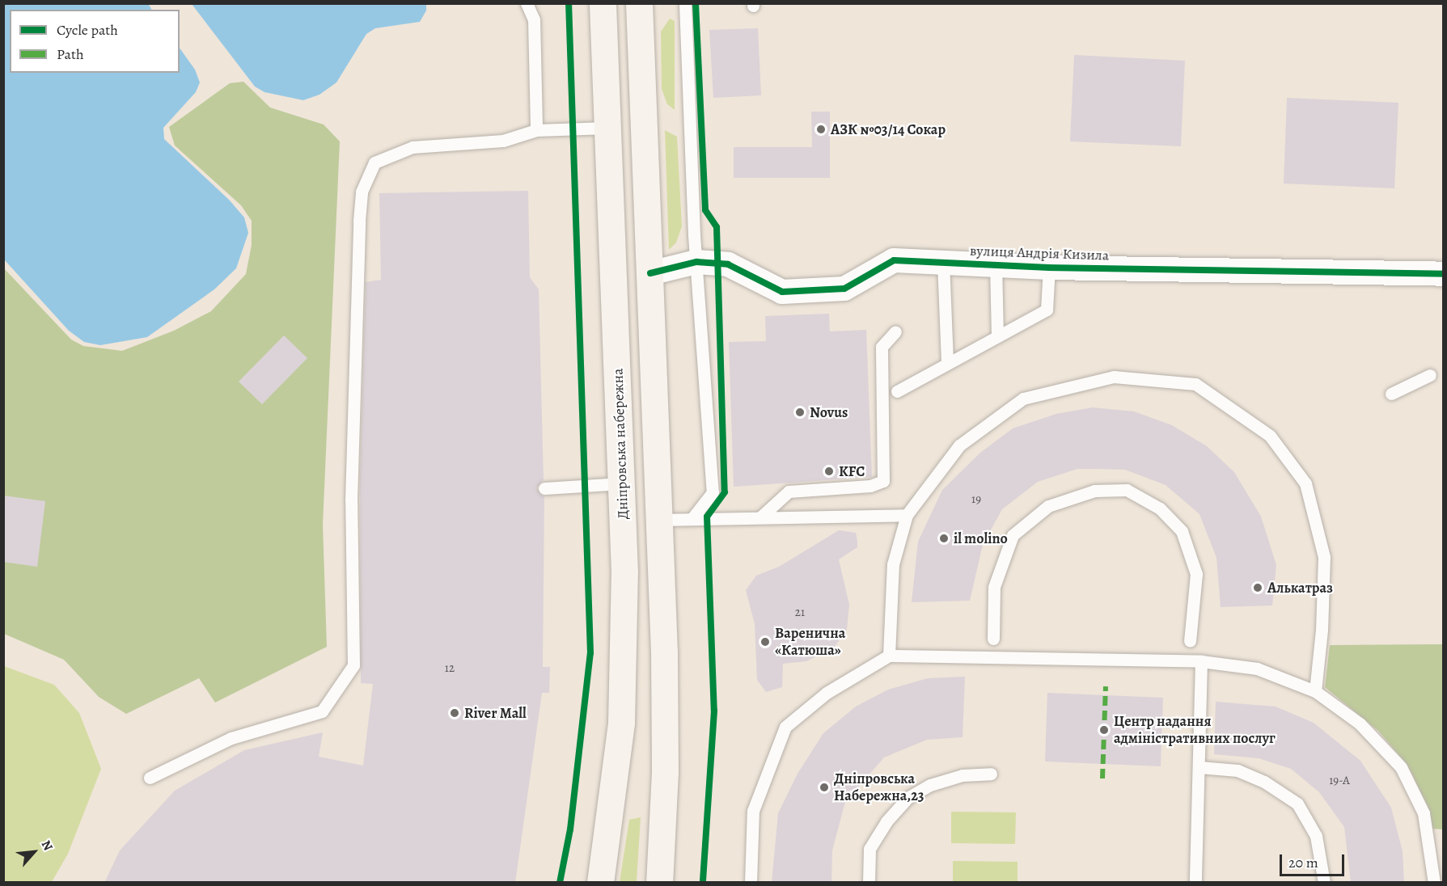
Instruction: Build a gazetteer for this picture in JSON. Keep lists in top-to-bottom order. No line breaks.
{"streets":{"main road":["Дніпровська набережна"],"street":["вулиця Андрія Кизила"]},"places":["АЗК №03/14 Сокар","Novus","KFC","il molino","Алькатраз","Варенична «Катюша»","River Mall","Центр надання адміністративних послуг","Дніпровська Набережна,23"],"house_numbers":["19","21","12","19-А"],"legend":["Cycle path","Path"],"scale_bar":"20 m","north":"top right"}
